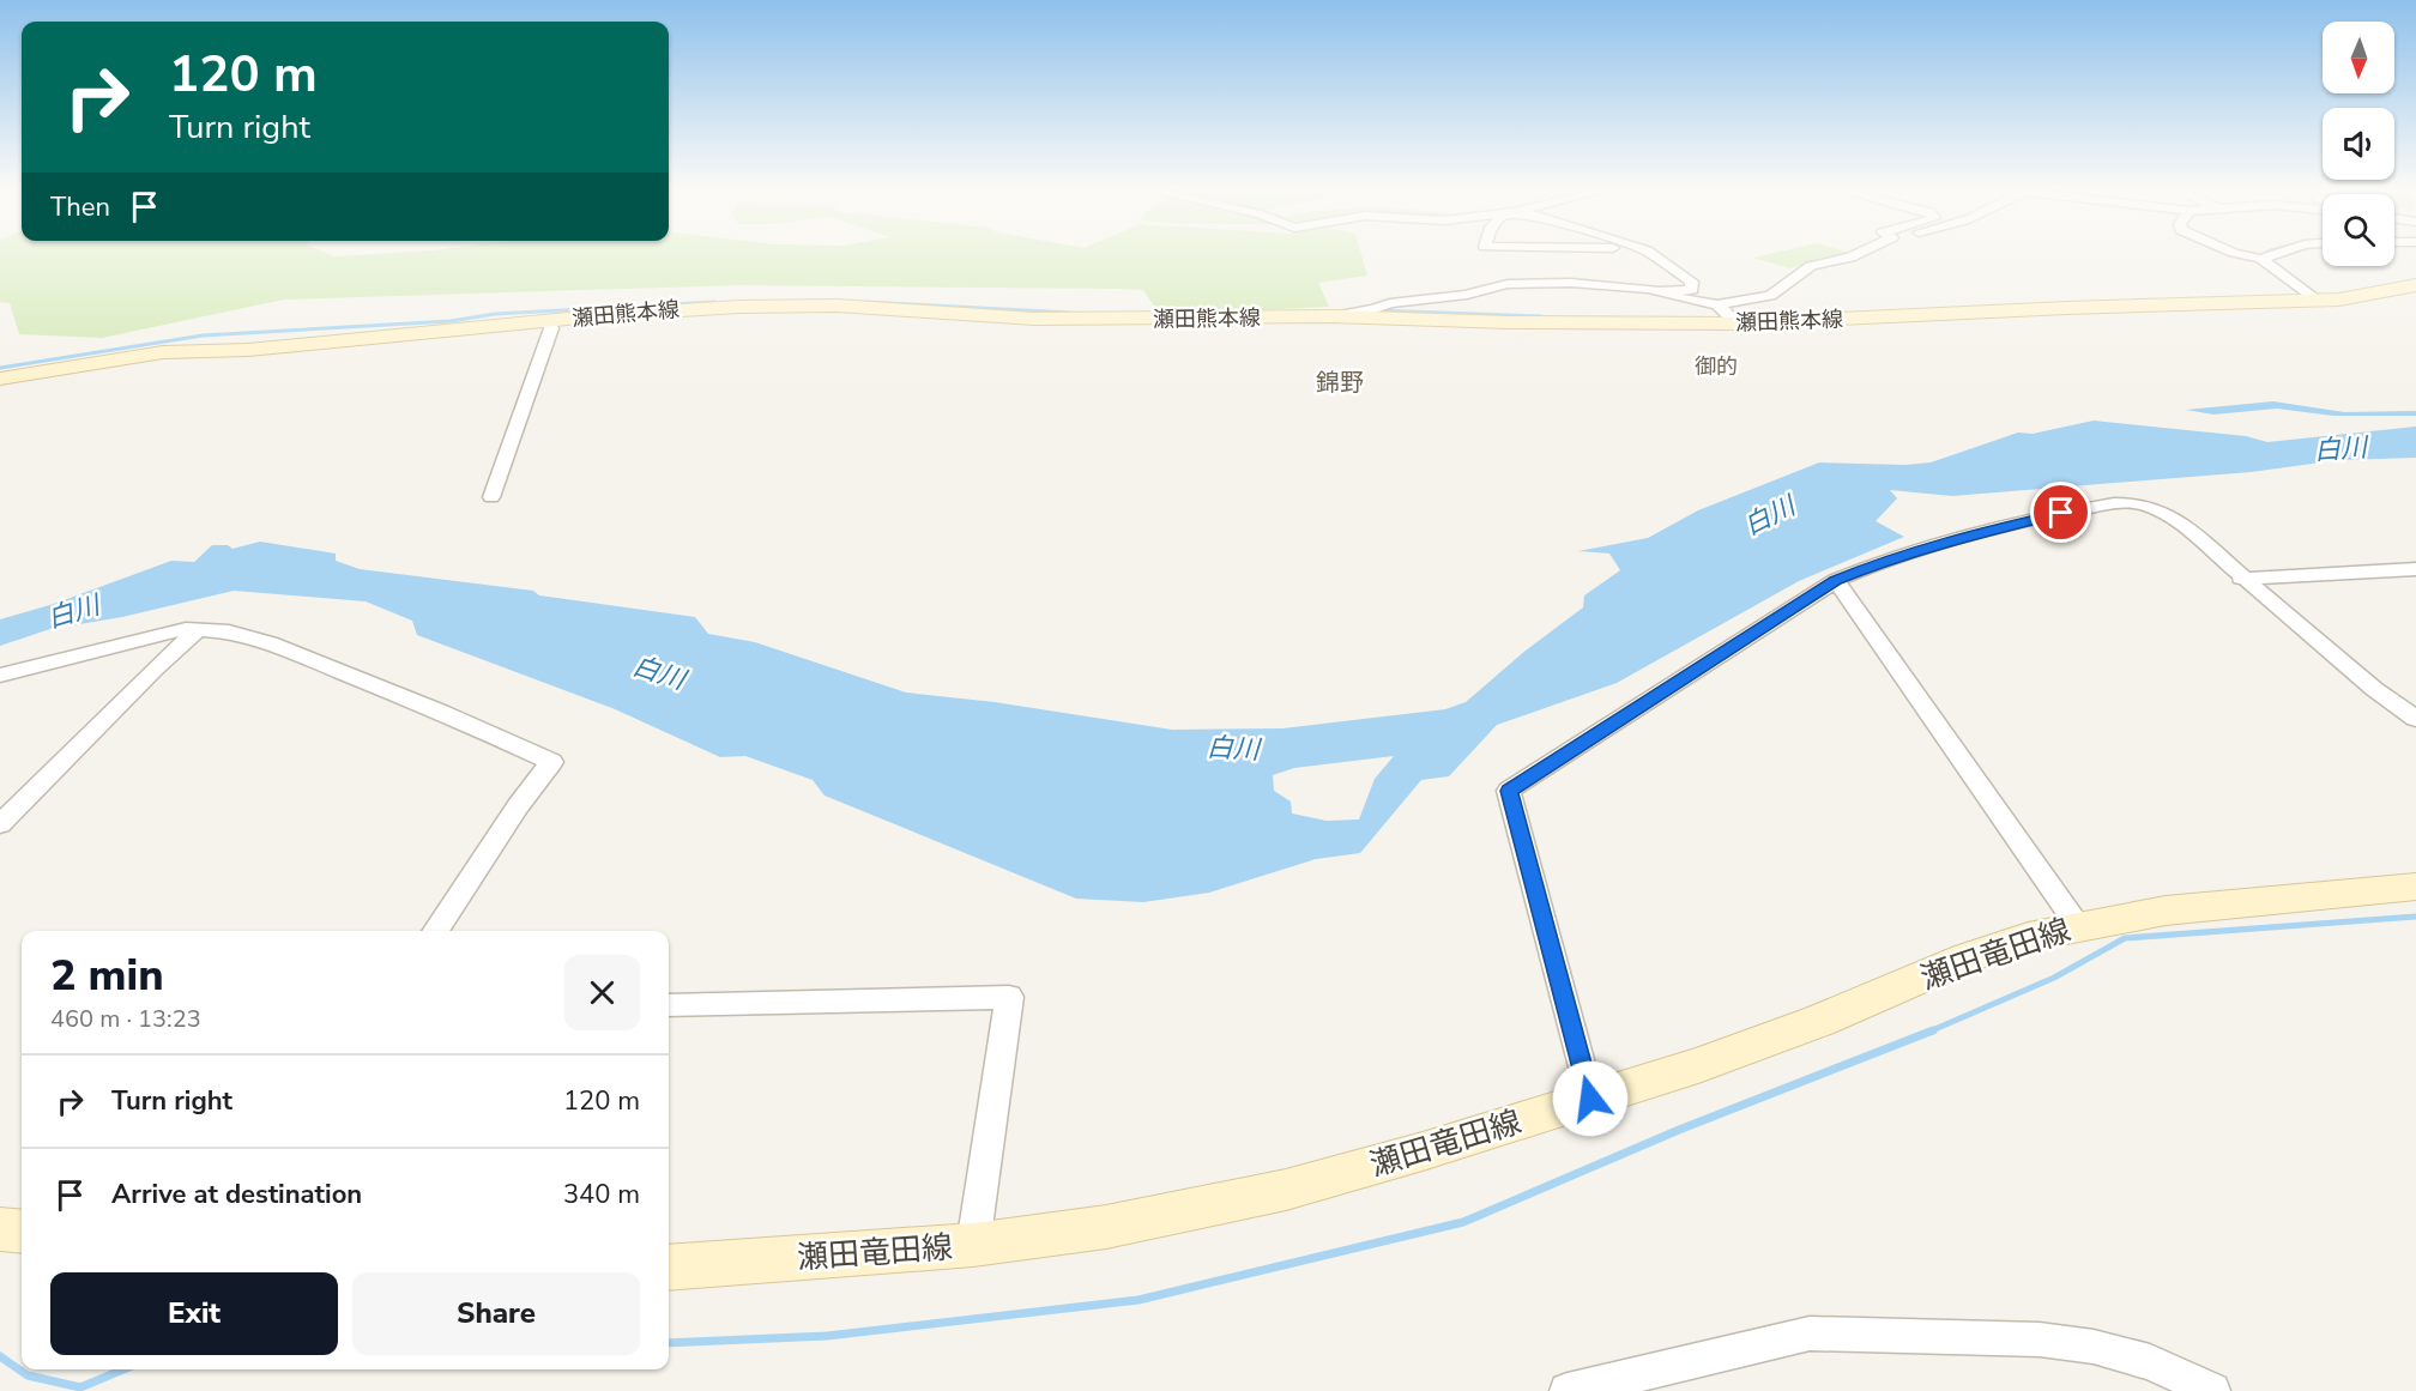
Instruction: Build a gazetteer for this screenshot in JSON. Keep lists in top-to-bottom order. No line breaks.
{"streets":{"main road":["瀬田熊本線","瀬田竜田線"]},"districts":["御的","錦野"],"water":["白川"],"north":"bottom","page":{"turn":["120 m","Turn right"],"then":"Then","heading":["2 min","460 m · 13:23"],"list":[{"name":"Turn right","value":"120 m"},{"name":"Arrive at destination","value":"340 m"}],"buttons":["Exit","Share"]}}
